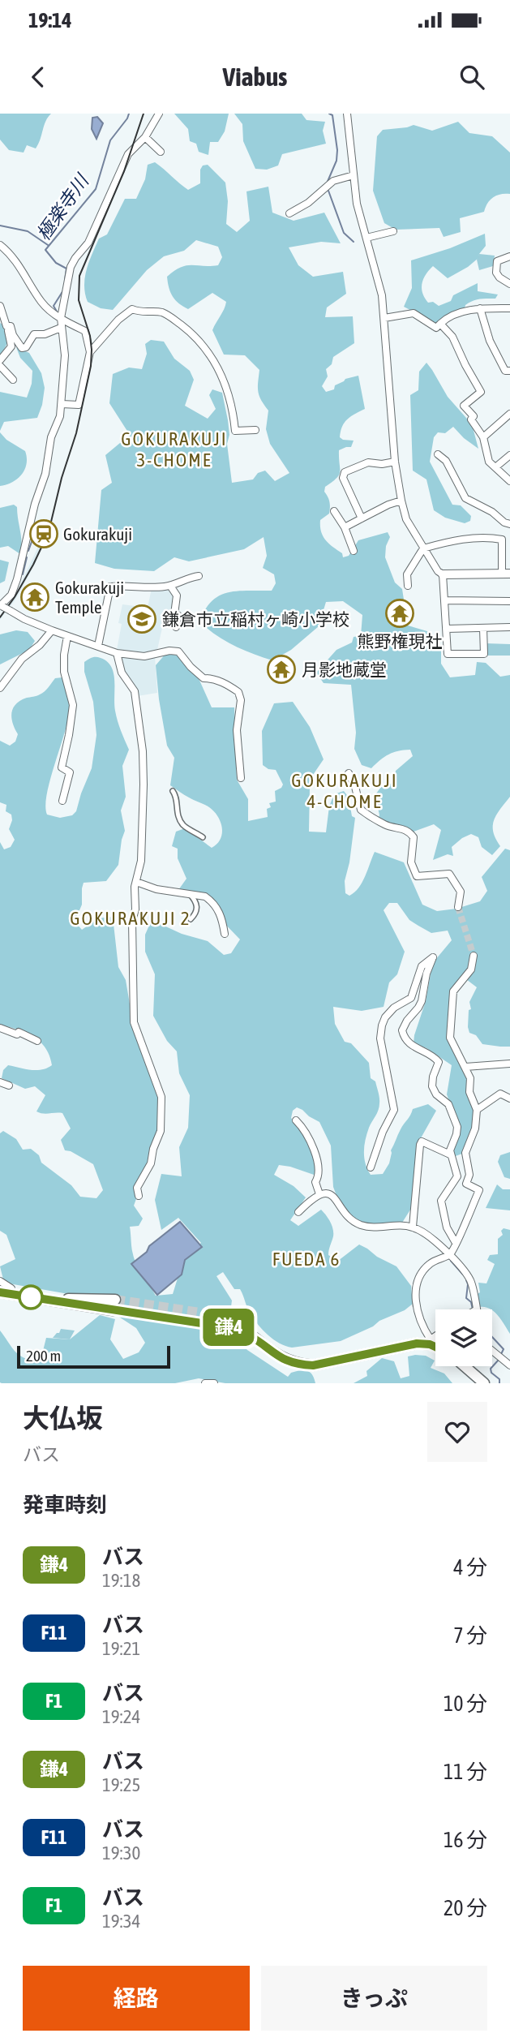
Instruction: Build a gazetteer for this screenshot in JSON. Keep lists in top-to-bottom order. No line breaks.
{"districts":["GOKURAKUJI 3-CHOME","GOKURAKUJI 4-CHOME","GOKURAKUJI 2","FUEDA 6"],"water":["極楽寺川"],"places":{"station":["Gokurakuji"],"temple":["Gokurakuji Temple","熊野権現社","月影地蔵堂"],"school or university":["鎌倉市立稲村ヶ崎小学校"]},"lines":["bus line 鎌4"],"scale_bar":"200 m","page":{"status":"19:14","header":"Viabus","on_map":"鎌4","scale":"200 m","heading":[["大仏坂","バス"],"発車時刻"],"list":[{"mark":"鎌4","name":"バス","note":"19:18","value":"4 分"},{"mark":"F11","name":"バス","note":"19:21","value":"7 分"},{"mark":"F1","name":"バス","note":"19:24","value":"10 分"},{"mark":"鎌4","name":"バス","note":"19:25","value":"11 分"},{"mark":"F11","name":"バス","note":"19:30","value":"16 分"},{"mark":"F1","name":"バス","note":"19:34","value":"20 分"}],"buttons":["経路","きっぷ"]}}
